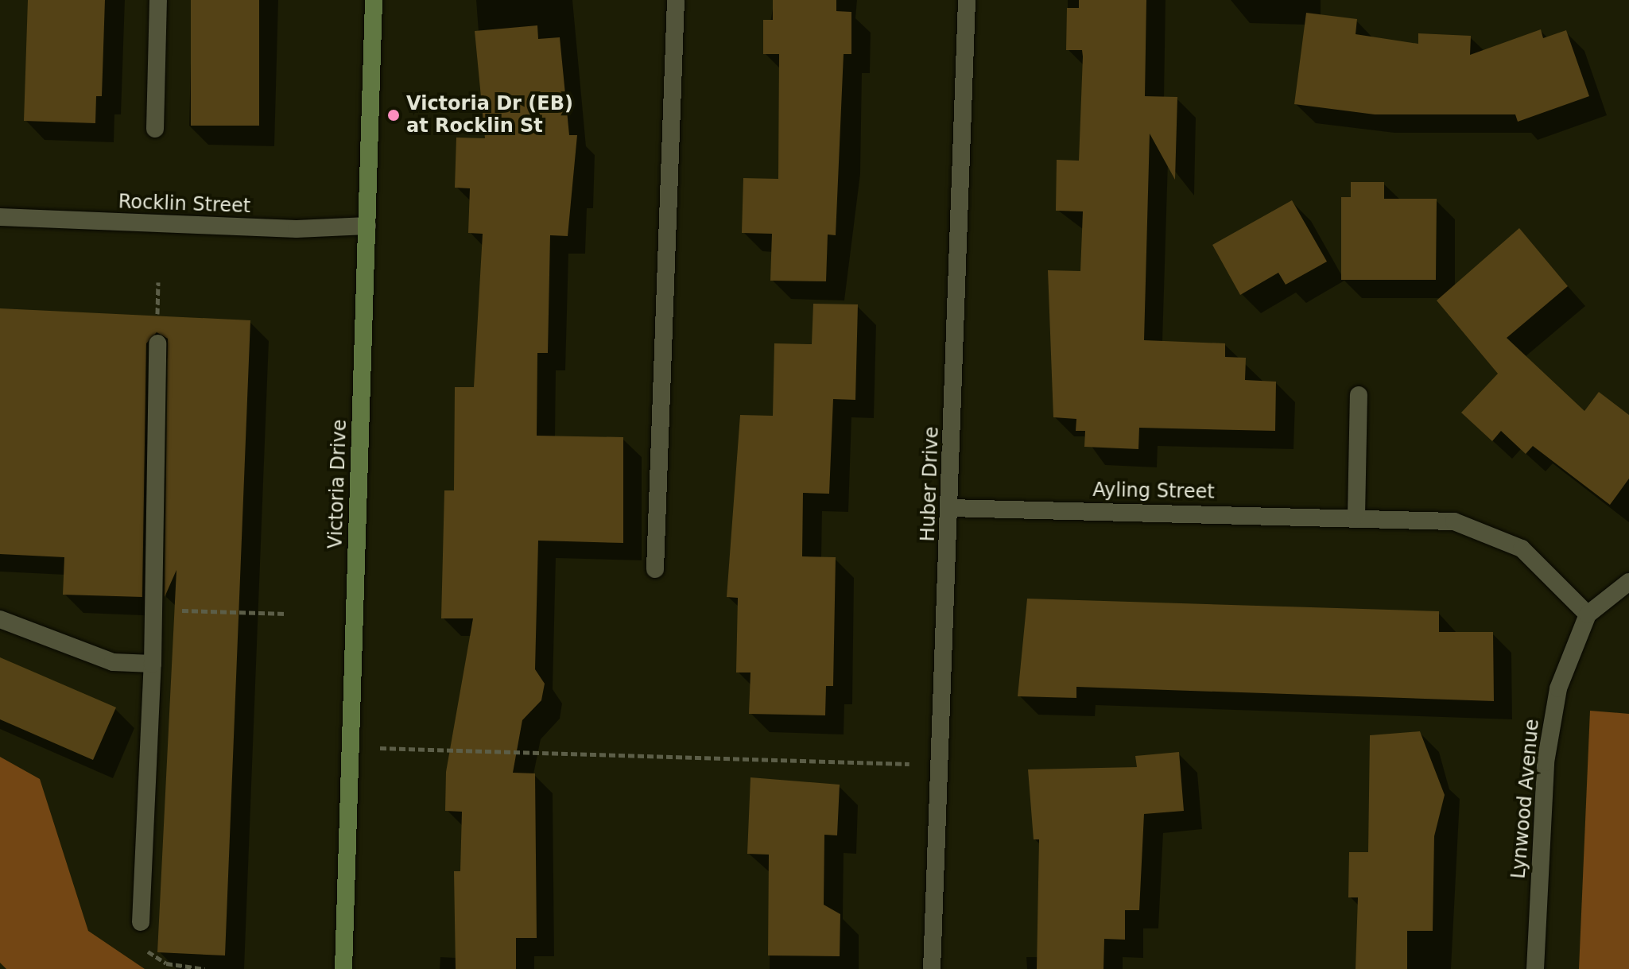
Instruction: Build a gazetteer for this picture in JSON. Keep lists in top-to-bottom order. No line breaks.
{"streets":{"main road":["Victoria Drive"],"street":["Rocklin Street","Huber Drive","Ayling Street","Lynwood Avenue"]},"crossings":[["Rocklin Street","Victoria Drive"],["Huber Drive","Ayling Street"],["Ayling Street","Lynwood Avenue"]],"places":["Victoria Dr (EB) at Rocklin St"]}
